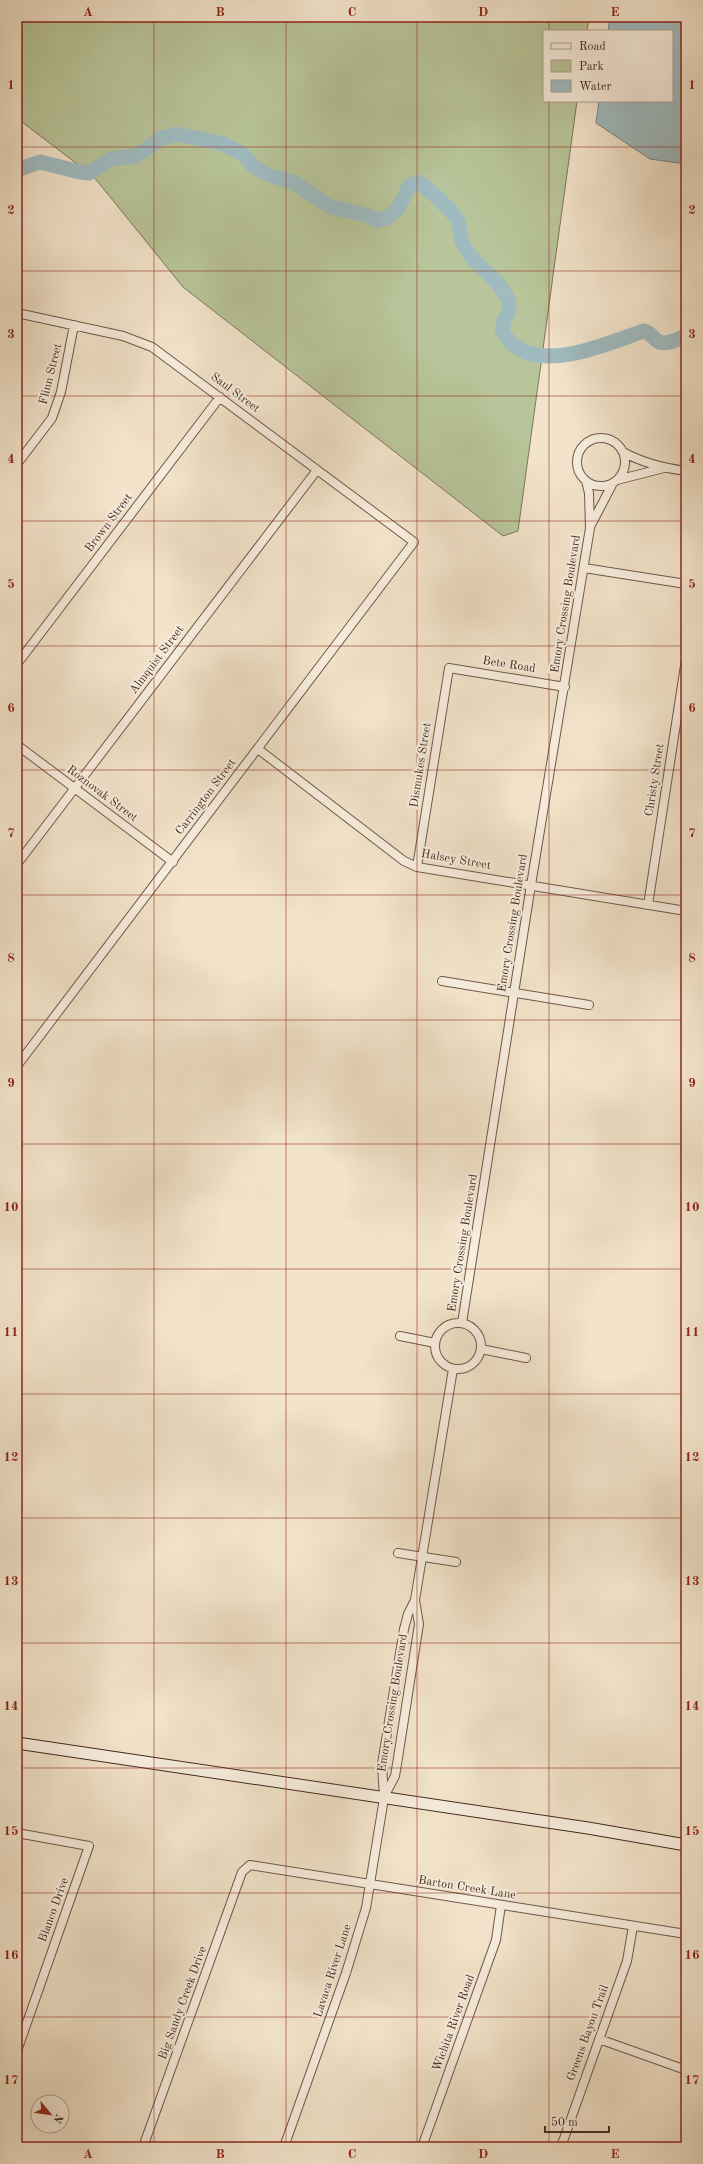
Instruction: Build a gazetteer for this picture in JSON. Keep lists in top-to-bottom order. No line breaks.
{"streets":{"street":["Flinn Street","Saul Street","Brown Street","Emory Crossing Boulevard","Almquist Street","Bete Road","Dismukes Street","Christy Street","Roznovak Street","Carrington Street","Halsey Street","Barton Creek Lane","Blanco Drive","Lavaca River Lane","Big Sandy Creek Drive","Wichita River Road","Greens Bayou Trail"]},"crossings":[["Flinn Street","Saul Street"],["Saul Street","Brown Street"],["Saul Street","Almquist Street"],["Saul Street","Carrington Street"],["Emory Crossing Boulevard","Bete Road"],["Emory Crossing Boulevard","Halsey Street"],["Emory Crossing Boulevard","Lavaca River Lane"],["Almquist Street","Roznovak Street"],["Bete Road","Dismukes Street"],["Dismukes Street","Halsey Street"],["Christy Street","Halsey Street"],["Roznovak Street","Carrington Street"],["Carrington Street","Halsey Street"],["Barton Creek Lane","Lavaca River Lane"],["Barton Creek Lane","Big Sandy Creek Drive"],["Barton Creek Lane","Wichita River Road"],["Barton Creek Lane","Greens Bayou Trail"]],"legend":["Road","Park","Water"],"scale_bar":"50 m","north":"bottom right","grid":{"columns":["A","B","C","D","E"],"rows":["1","2","3","4","5","6","7","8","9","10","11","12","13","14","15","16","17"]}}
